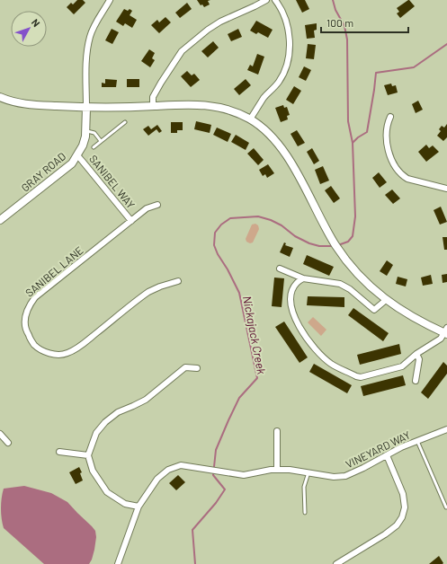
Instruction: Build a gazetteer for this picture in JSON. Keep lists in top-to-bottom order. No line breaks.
{"streets":{"street":["GRAY ROAD","SANIBEL WAY","SANIBEL LANE","VINEYARD WAY"]},"crossings":[["GRAY ROAD","SANIBEL WAY"],["SANIBEL WAY","SANIBEL LANE"]],"water":["Nickajack Creek"],"scale_bar":"100 m","north":"top right"}
